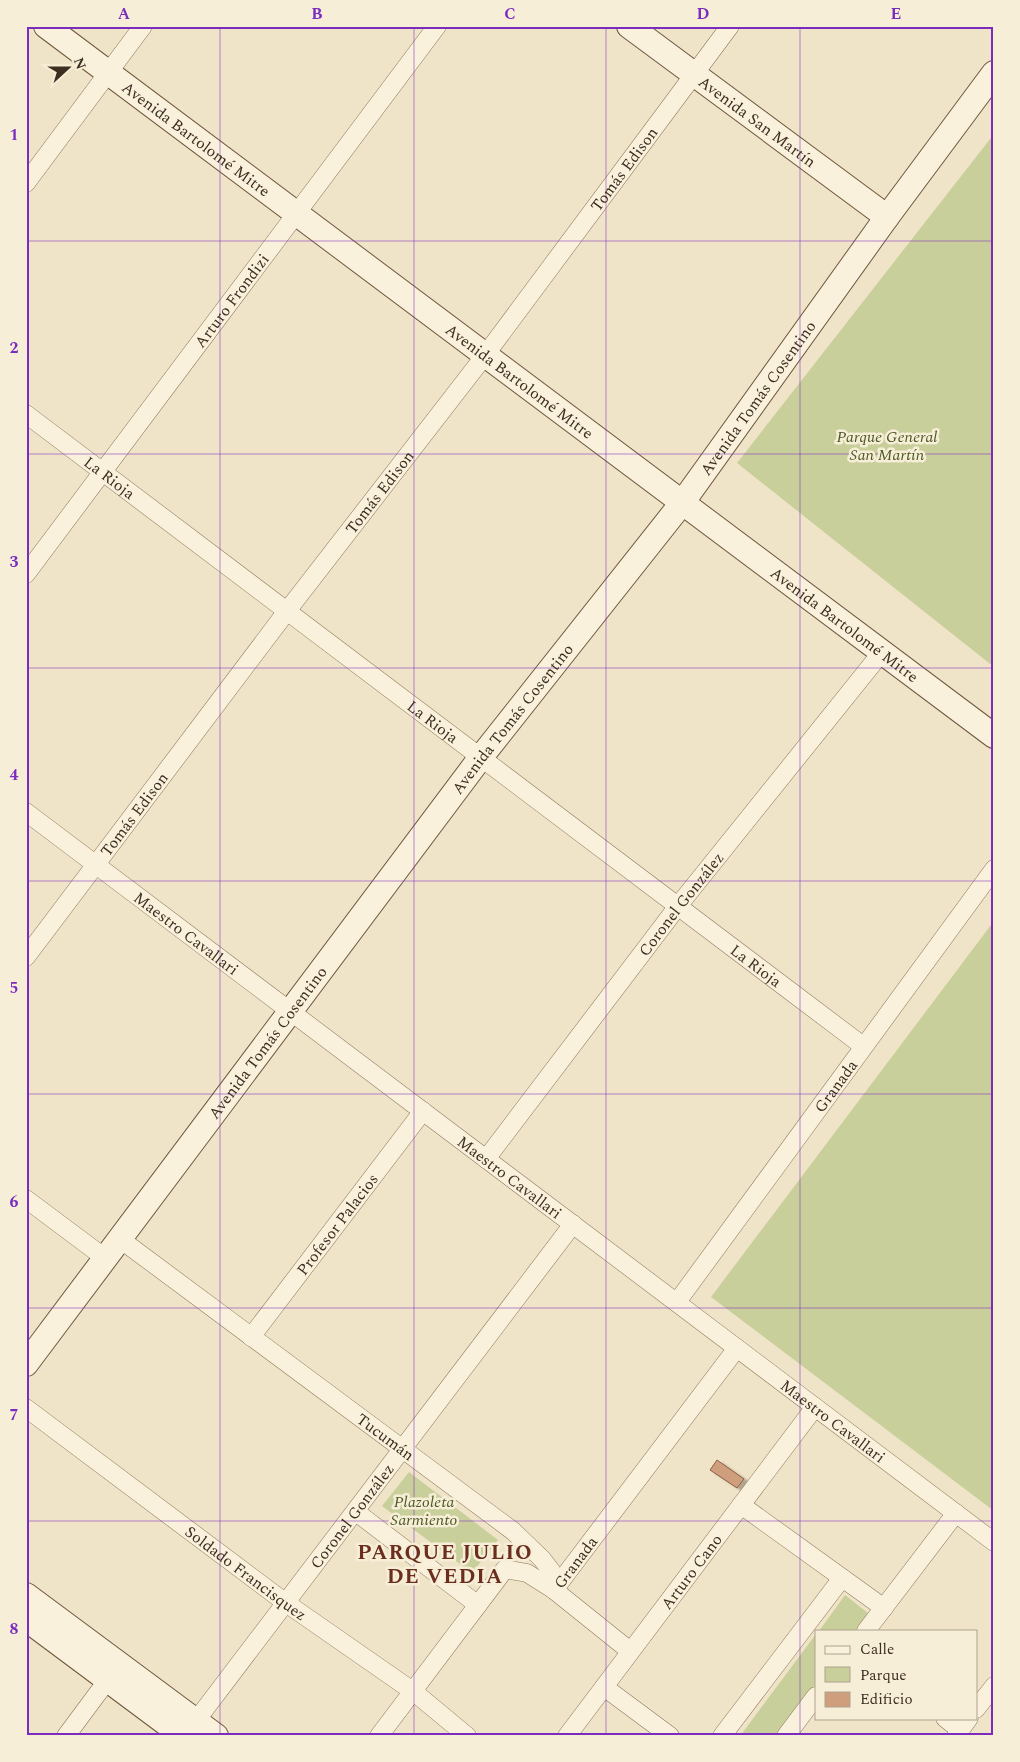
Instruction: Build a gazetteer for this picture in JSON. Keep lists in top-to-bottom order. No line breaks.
{"streets":{"main road":["Avenida San Martín","Avenida Bartolomé Mitre","Avenida Tomás Cosentino"],"street":["Tomás Edison","Arturo Frondizi","La Rioja","Coronel González","Maestro Cavallari","Granada","Profesor Palacios","Tucumán","Arturo Cano","Soldado Francisquez"]},"crossings":[["Avenida San Martín","Tomás Edison"],["Avenida San Martín","Avenida Tomás Cosentino"],["Avenida Bartolomé Mitre","Tomás Edison"],["Avenida Bartolomé Mitre","Arturo Frondizi"],["Avenida Bartolomé Mitre","Avenida Tomás Cosentino"],["Avenida Bartolomé Mitre","Coronel González"],["Tomás Edison","La Rioja"],["Tomás Edison","Maestro Cavallari"],["Arturo Frondizi","La Rioja"],["Avenida Tomás Cosentino","La Rioja"],["Avenida Tomás Cosentino","Maestro Cavallari"],["Avenida Tomás Cosentino","Tucumán"],["La Rioja","Coronel González"],["La Rioja","Granada"],["Coronel González","Maestro Cavallari"],["Coronel González","Tucumán"],["Coronel González","Soldado Francisquez"],["Maestro Cavallari","Granada"],["Maestro Cavallari","Profesor Palacios"],["Maestro Cavallari","Arturo Cano"],["Granada","Tucumán"],["Granada","Soldado Francisquez"],["Profesor Palacios","Tucumán"]],"districts":["PARQUE JULIO DE VEDIA"],"parks":["Parque General San Martín","Plazoleta Sarmiento"],"legend":["Calle","Parque","Edificio"],"north":"right","grid":{"columns":["A","B","C","D","E"],"rows":["1","2","3","4","5","6","7","8"]}}
